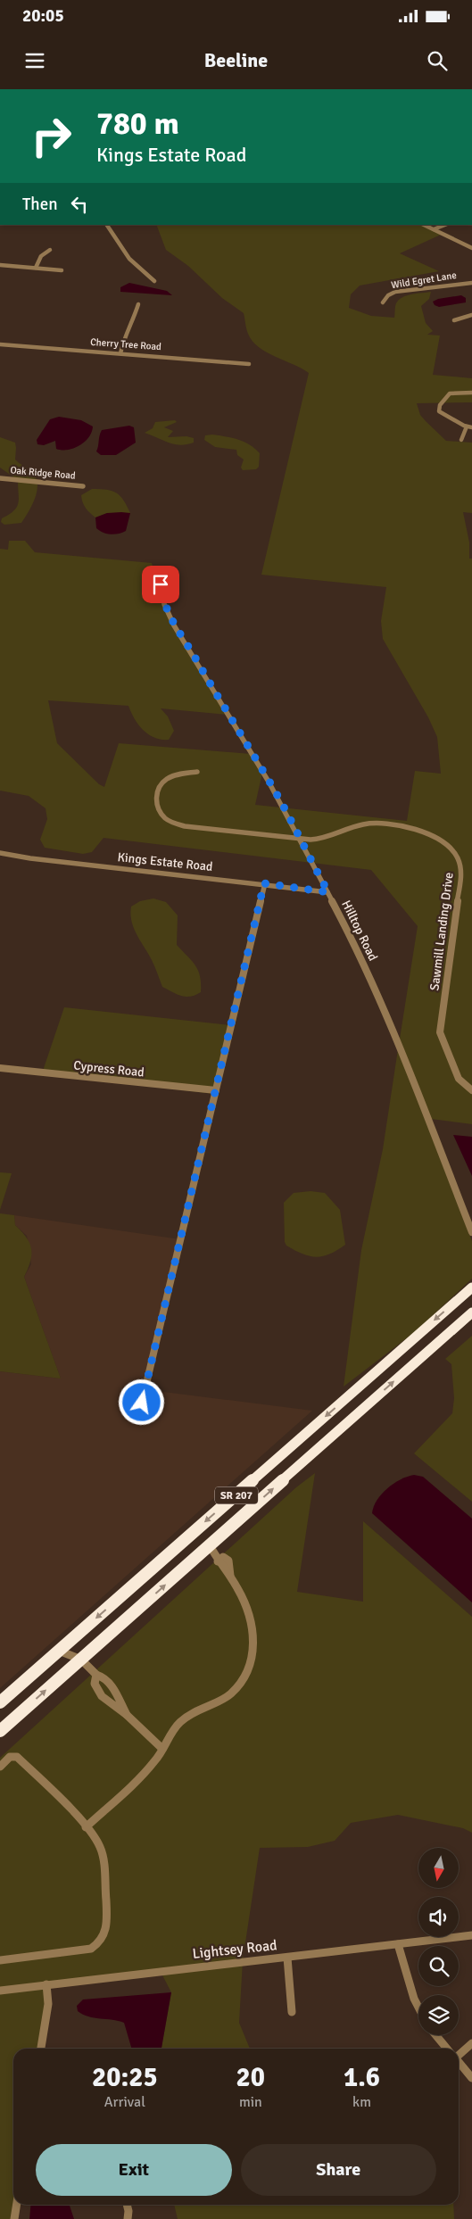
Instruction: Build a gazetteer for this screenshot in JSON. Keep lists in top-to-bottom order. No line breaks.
{"streets":{"highway":["SR 207"],"street":["Wild Egret Lane","Cherry Tree Road","Oak Ridge Road","Kings Estate Road","Hilltop Road","Sawmill Landing Drive","Cypress Road","Lightsey Road"]},"crossings":[["Kings Estate Road","Hilltop Road"],["Hilltop Road","Sawmill Landing Drive"]],"north":"bottom","page":{"status":"20:05","header":"Beeline","turn":["780 m","Kings Estate Road"],"then":"Then","eta":["20:25","Arrival","20","min","1.6","km"],"buttons":["Exit","Share"]}}
